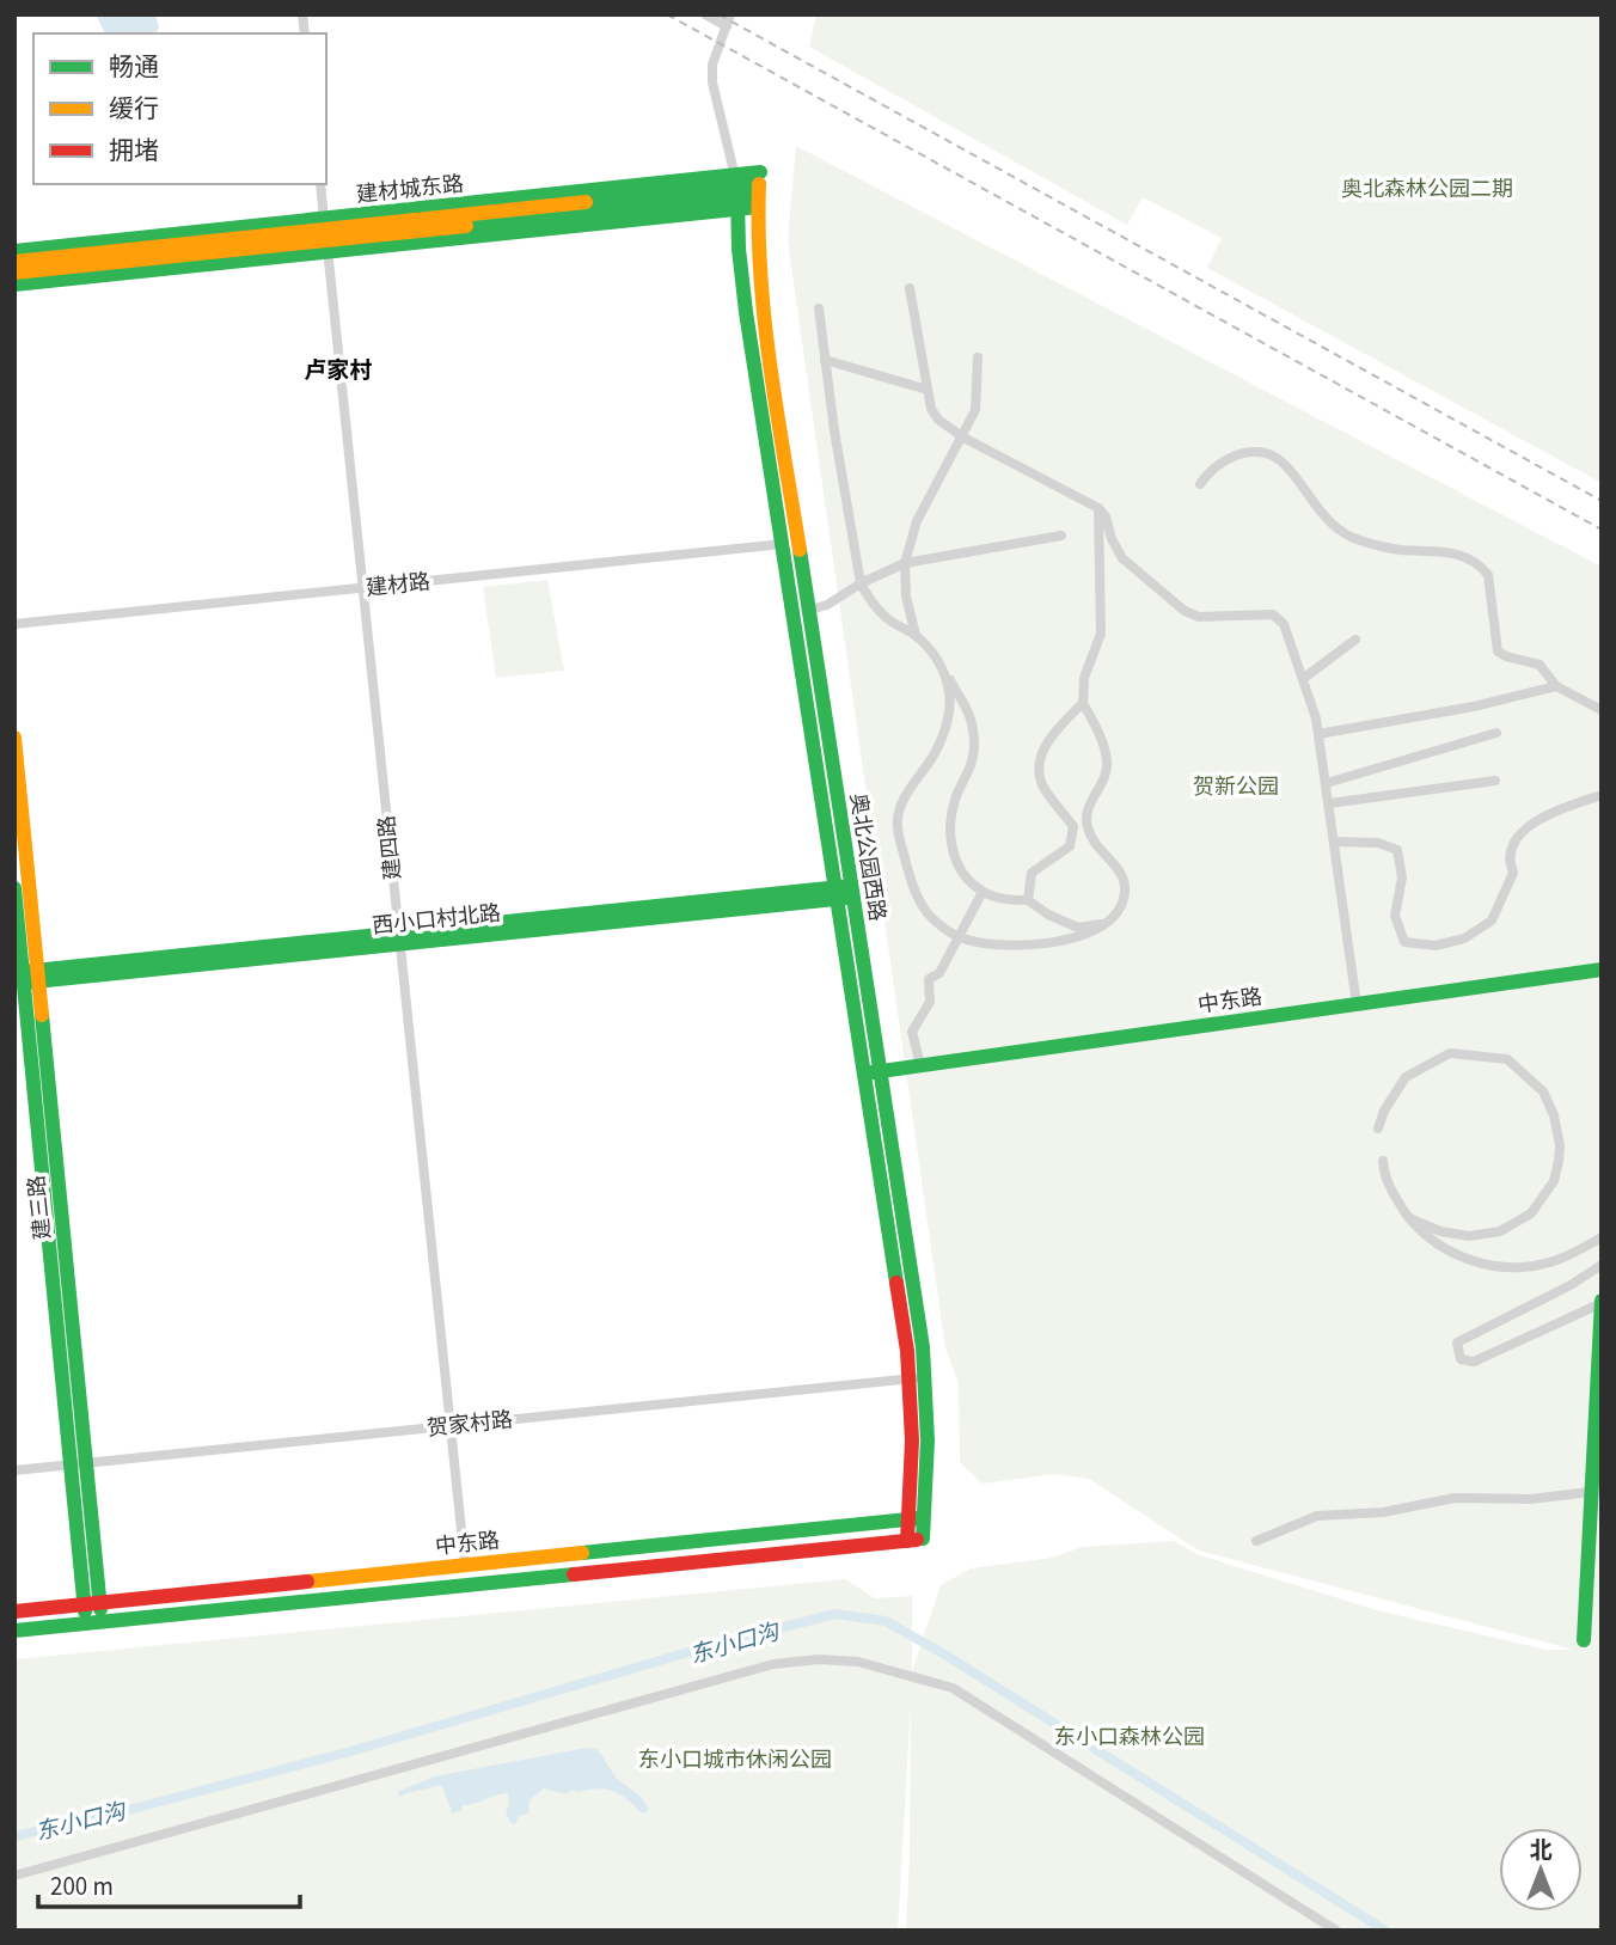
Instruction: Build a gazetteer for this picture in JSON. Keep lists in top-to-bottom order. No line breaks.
{"streets":{"main road":["建材城东路","奥北公园西路","西小口村北路","中东路","建三路"],"street":["建材路","建四路","贺家村路"]},"crossings":[["建材城东路","建四路"],["建材城东路","奥北公园西路"],["建材路","建四路"],["建材路","奥北公园西路"],["建四路","西小口村北路"],["建四路","中东路"],["建四路","贺家村路"],["奥北公园西路","西小口村北路"],["奥北公园西路","中东路"],["奥北公园西路","贺家村路"],["西小口村北路","建三路"],["中东路","建三路"],["建三路","贺家村路"]],"districts":["卢家村"],"water":["东小口沟"],"parks":["奥北森林公园二期","贺新公园","东小口森林公园","东小口城市休闲公园"],"legend":["畅通","缓行","拥堵"],"scale_bar":"200 m","north":"top"}
